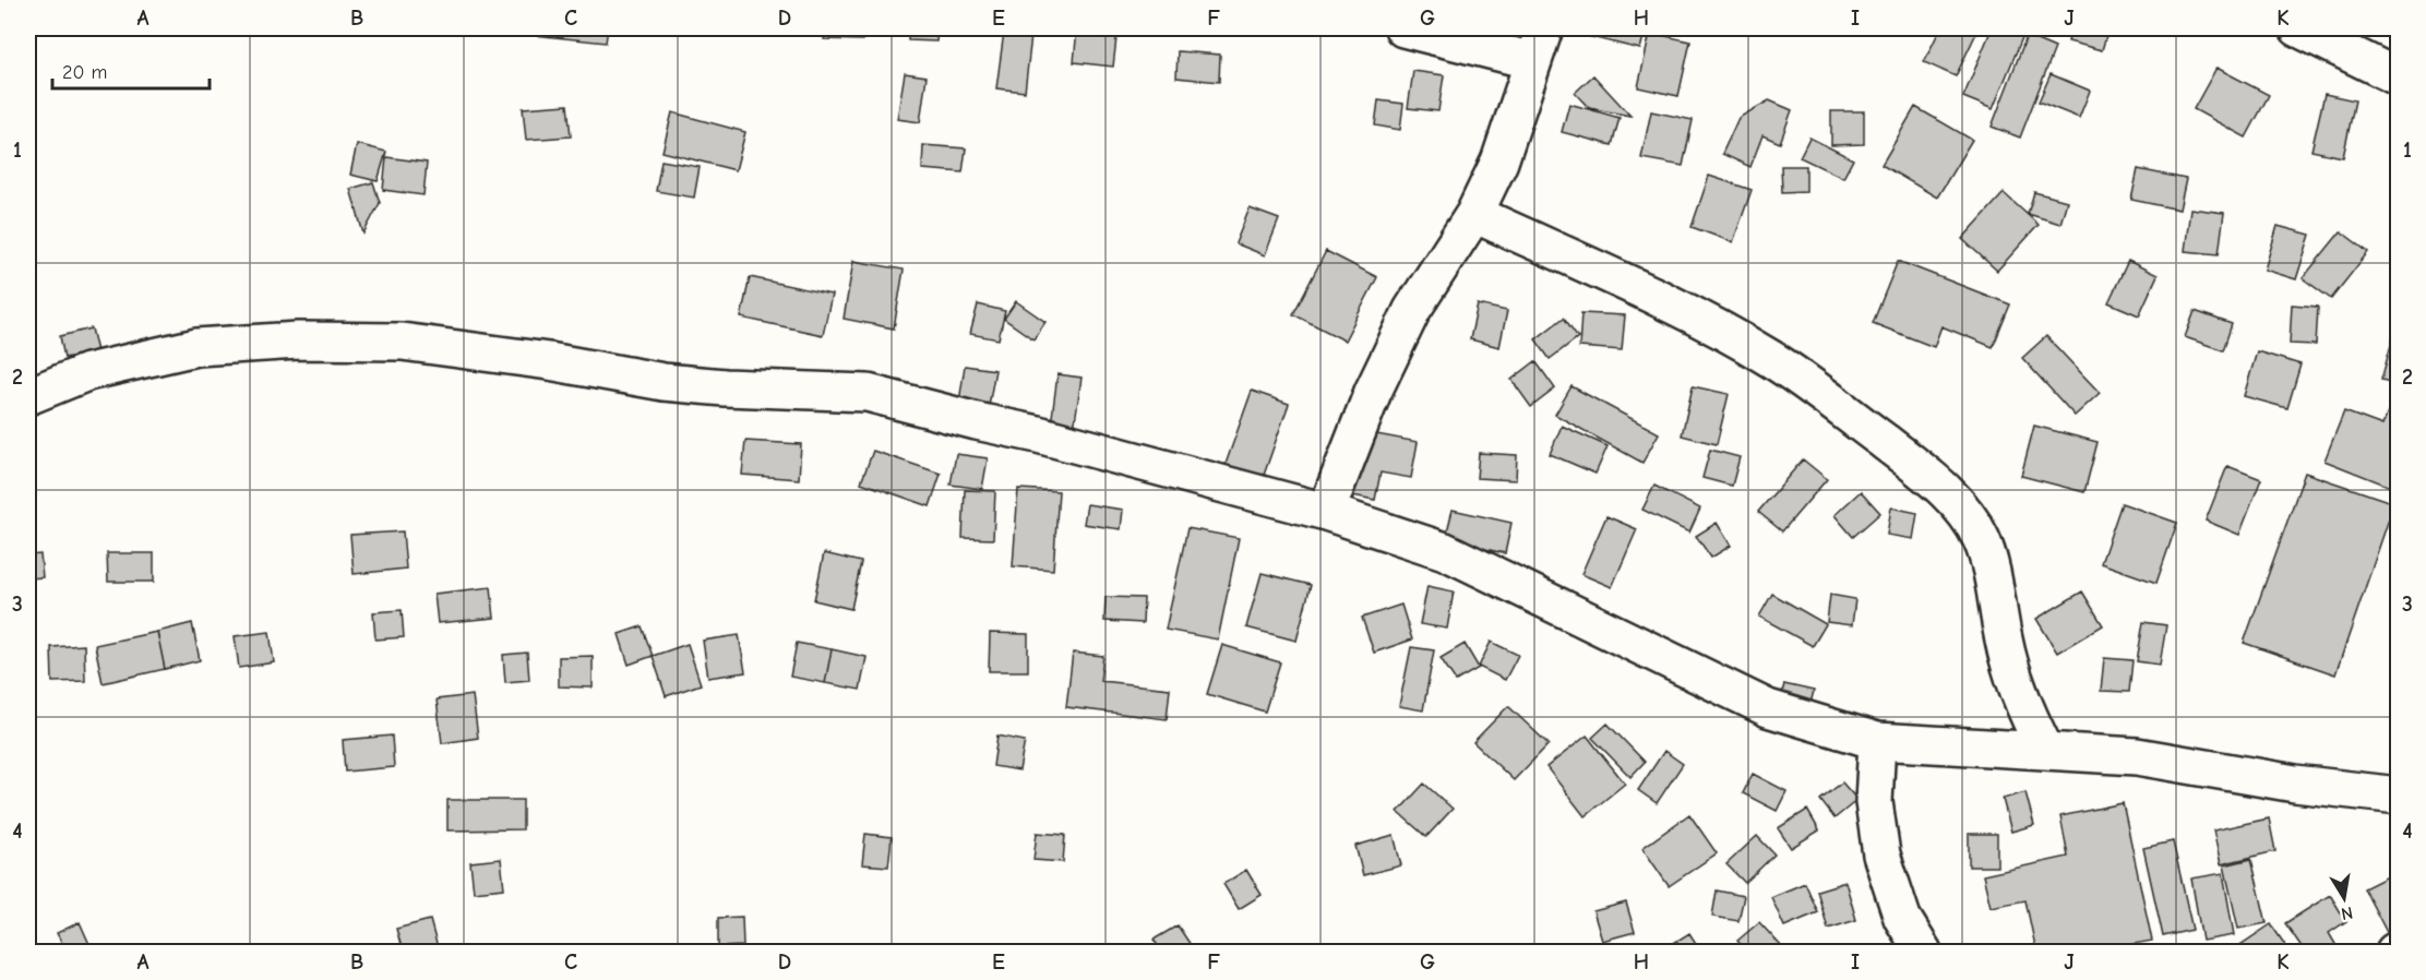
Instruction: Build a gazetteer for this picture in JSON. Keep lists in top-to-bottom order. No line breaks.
{"scale_bar":"20 m","north":"bottom","grid":{"columns":["A","B","C","D","E","F","G","H","I","J","K"],"rows":["1","2","3","4"]}}
